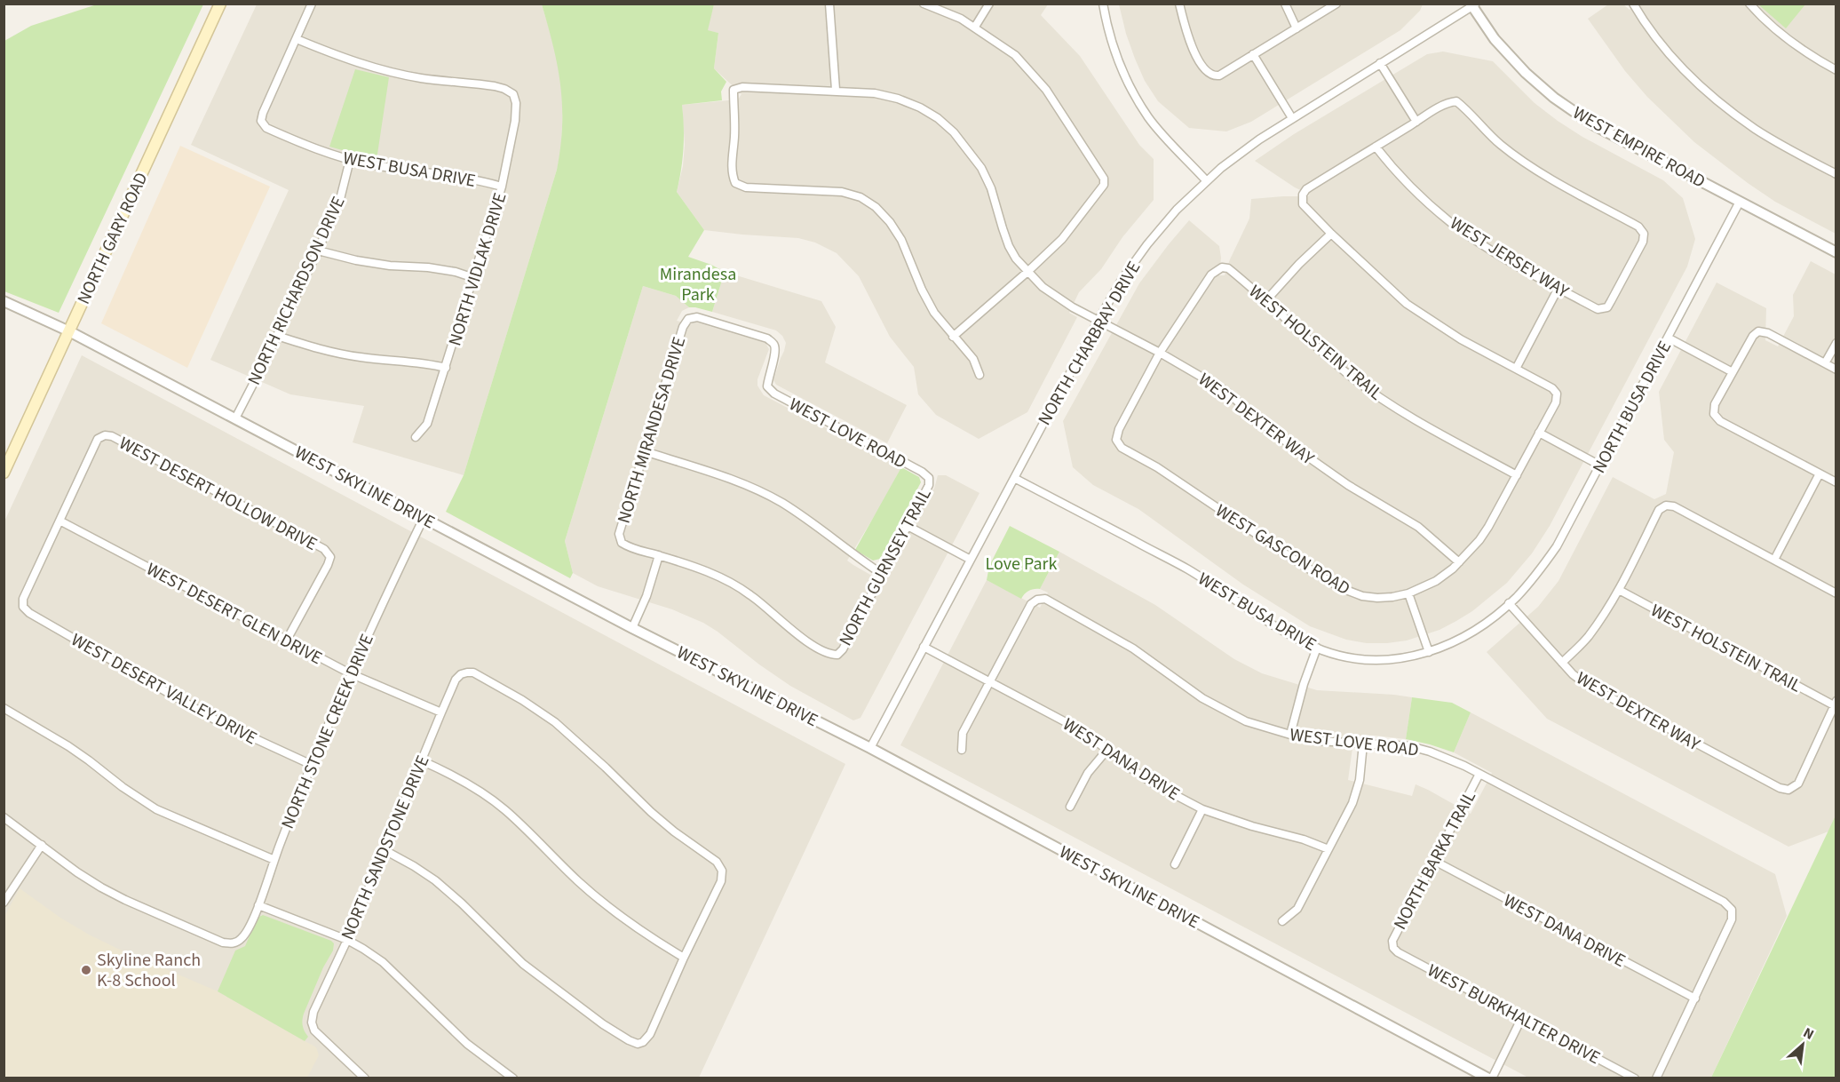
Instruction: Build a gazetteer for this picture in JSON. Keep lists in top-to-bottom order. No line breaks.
{"streets":{"main road":["NORTH GARY ROAD"],"street":["WEST EMPIRE ROAD","WEST BUSA DRIVE","WEST JERSEY WAY","NORTH VIDLAK DRIVE","NORTH RICHARDSON DRIVE","WEST HOLSTEIN TRAIL","NORTH CHARBRAY DRIVE","NORTH BUSA DRIVE","WEST DEXTER WAY","NORTH MIRANDESA DRIVE","WEST LOVE ROAD","WEST SKYLINE DRIVE","WEST DESERT HOLLOW DRIVE","WEST GASCON ROAD","NORTH GURNSEY TRAIL","WEST DESERT GLEN DRIVE","WEST DESERT VALLEY DRIVE","NORTH STONE CREEK DRIVE","WEST DANA DRIVE","NORTH SANDSTONE DRIVE","NORTH BARKA TRAIL","WEST BURKHALTER DRIVE"]},"crossings":[["WEST EMPIRE ROAD","NORTH CHARBRAY DRIVE"],["WEST EMPIRE ROAD","NORTH BUSA DRIVE"],["WEST BUSA DRIVE","NORTH VIDLAK DRIVE"],["WEST BUSA DRIVE","NORTH RICHARDSON DRIVE"],["WEST BUSA DRIVE","NORTH CHARBRAY DRIVE"],["WEST BUSA DRIVE","NORTH BUSA DRIVE"],["WEST BUSA DRIVE","WEST DEXTER WAY"],["NORTH GARY ROAD","WEST SKYLINE DRIVE"],["NORTH RICHARDSON DRIVE","WEST SKYLINE DRIVE"],["WEST HOLSTEIN TRAIL","WEST DEXTER WAY"],["WEST HOLSTEIN TRAIL","WEST GASCON ROAD"],["NORTH CHARBRAY DRIVE","WEST DEXTER WAY"],["NORTH CHARBRAY DRIVE","WEST SKYLINE DRIVE"],["NORTH CHARBRAY DRIVE","WEST DANA DRIVE"],["NORTH BUSA DRIVE","WEST DEXTER WAY"],["WEST DEXTER WAY","WEST GASCON ROAD"],["NORTH MIRANDESA DRIVE","WEST LOVE ROAD"],["NORTH MIRANDESA DRIVE","NORTH GURNSEY TRAIL"],["WEST LOVE ROAD","NORTH GURNSEY TRAIL"],["WEST LOVE ROAD","WEST DANA DRIVE"],["WEST LOVE ROAD","NORTH BARKA TRAIL"],["WEST SKYLINE DRIVE","NORTH STONE CREEK DRIVE"],["WEST DESERT HOLLOW DRIVE","WEST DESERT GLEN DRIVE"],["WEST DESERT HOLLOW DRIVE","WEST DESERT VALLEY DRIVE"],["WEST DESERT GLEN DRIVE","WEST DESERT VALLEY DRIVE"],["WEST DESERT GLEN DRIVE","NORTH STONE CREEK DRIVE"],["WEST DESERT GLEN DRIVE","NORTH SANDSTONE DRIVE"],["WEST DESERT VALLEY DRIVE","NORTH STONE CREEK DRIVE"],["WEST DANA DRIVE","NORTH BARKA TRAIL"],["NORTH BARKA TRAIL","WEST BURKHALTER DRIVE"]],"parks":["Mirandesa Park","Love Park"],"places":["Skyline Ranch K-8 School"],"north":"top right"}
